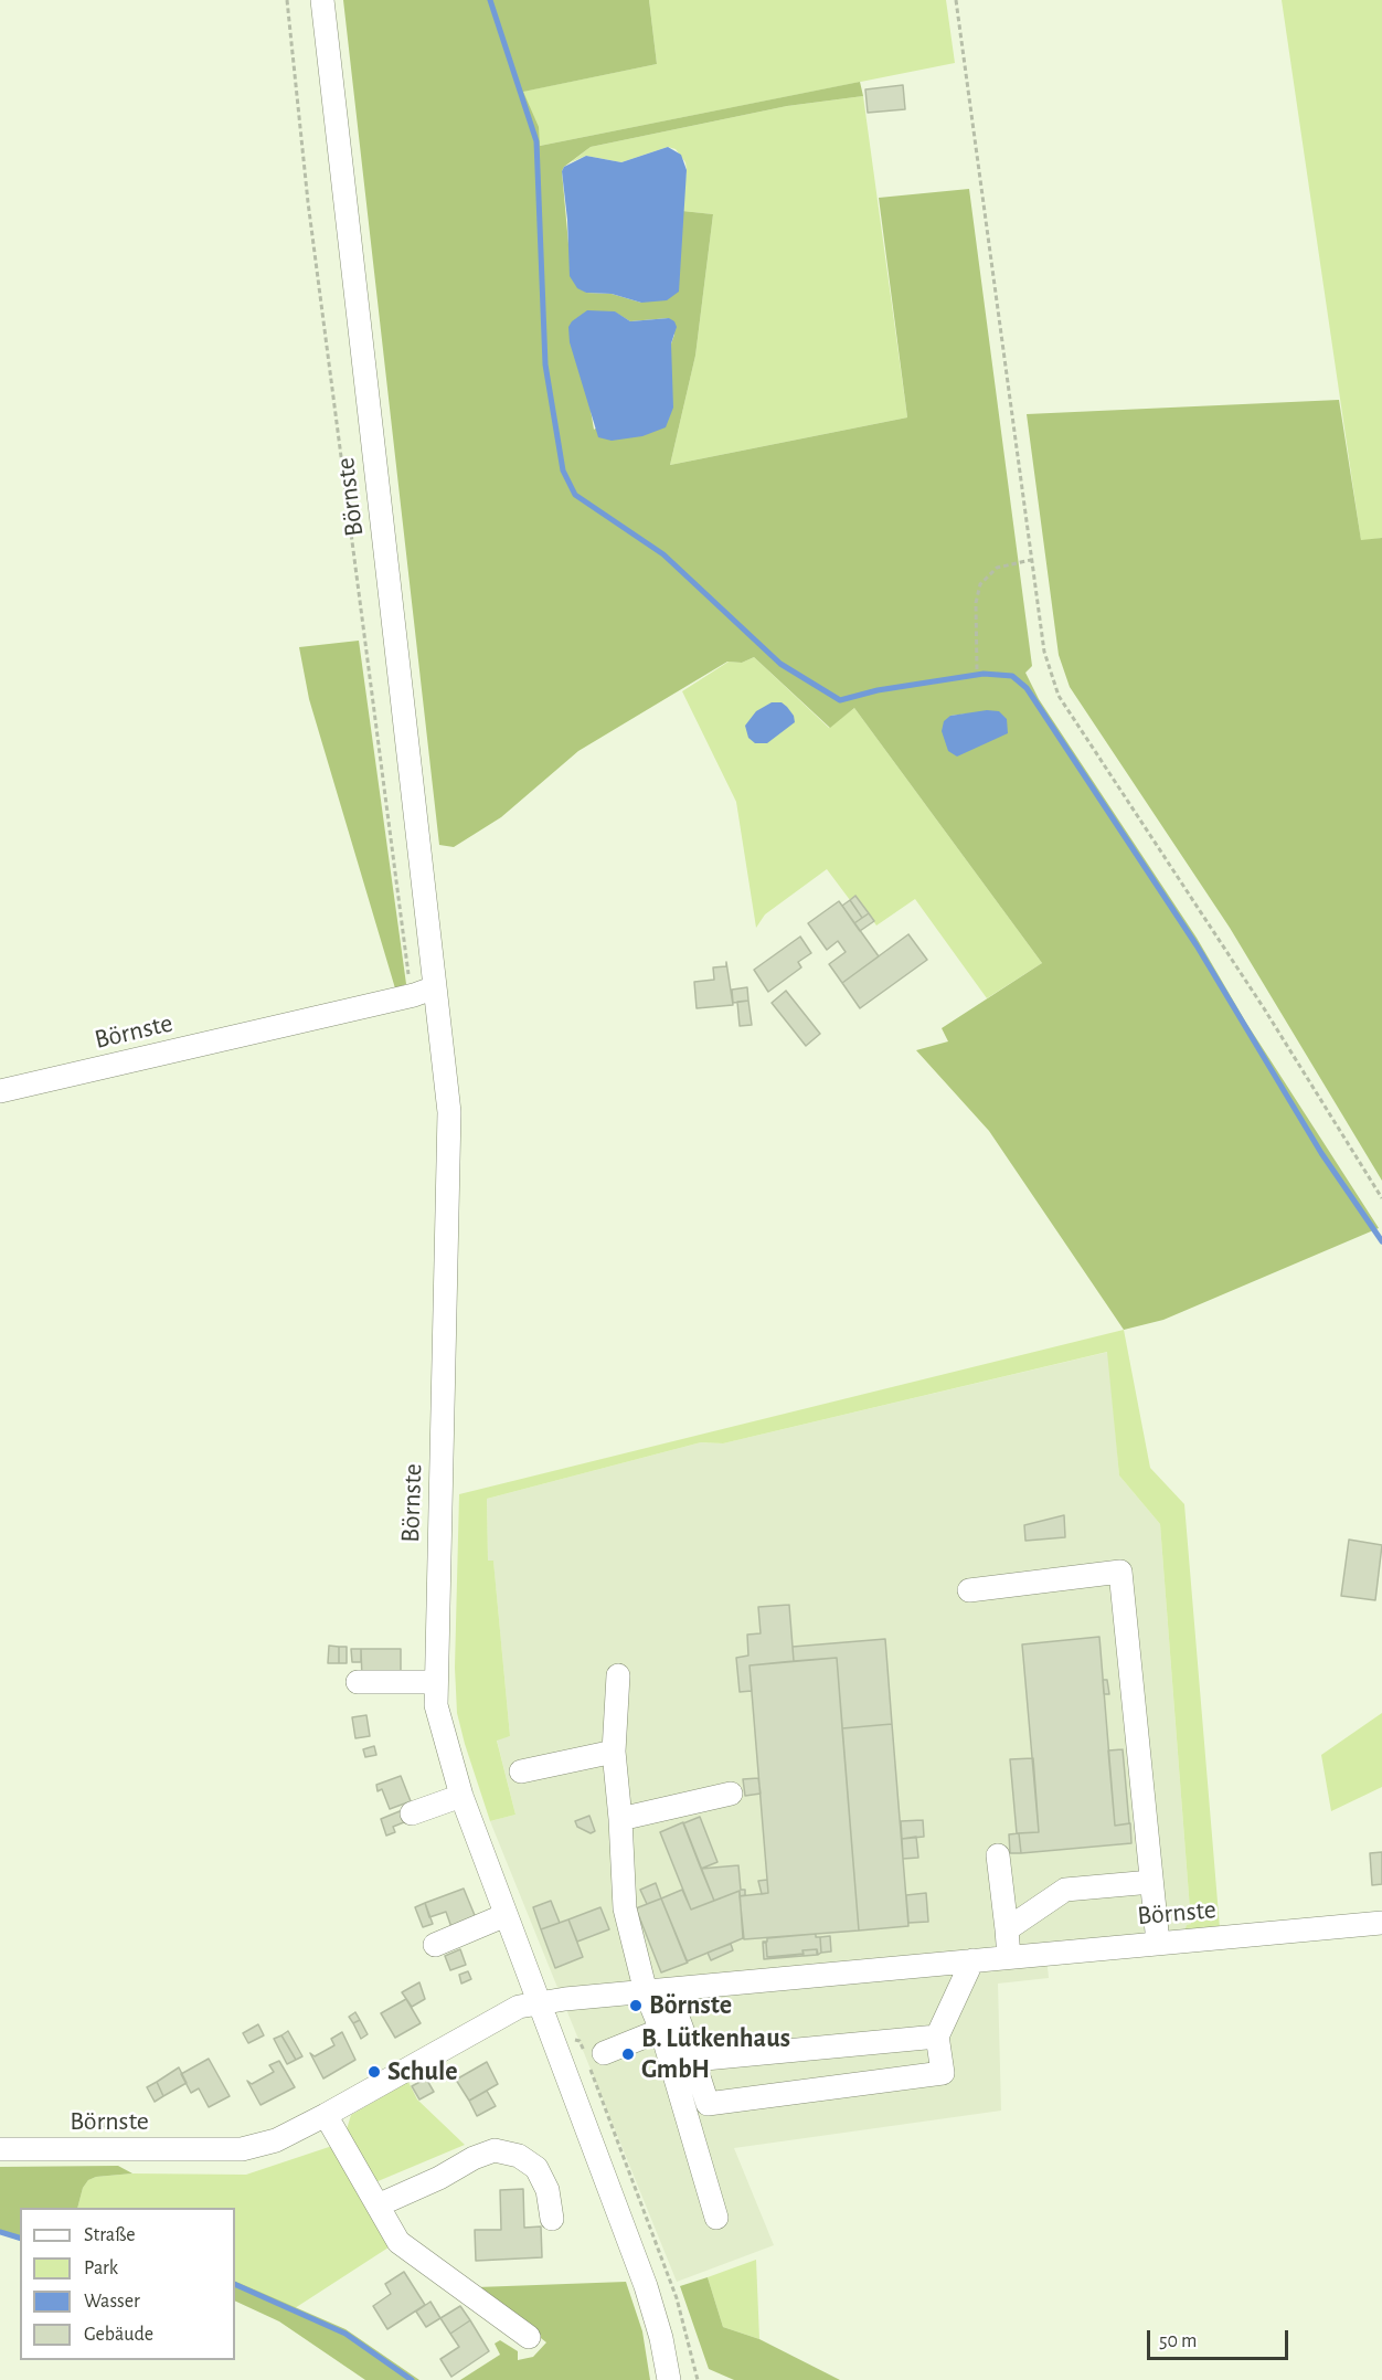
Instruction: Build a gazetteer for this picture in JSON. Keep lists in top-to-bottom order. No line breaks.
{"streets":{"street":["Börnste"]},"places":["Börnste","B. Lütkenhaus GmbH","Schule"],"legend":["Straße","Park","Wasser","Gebäude"],"scale_bar":"50 m"}
